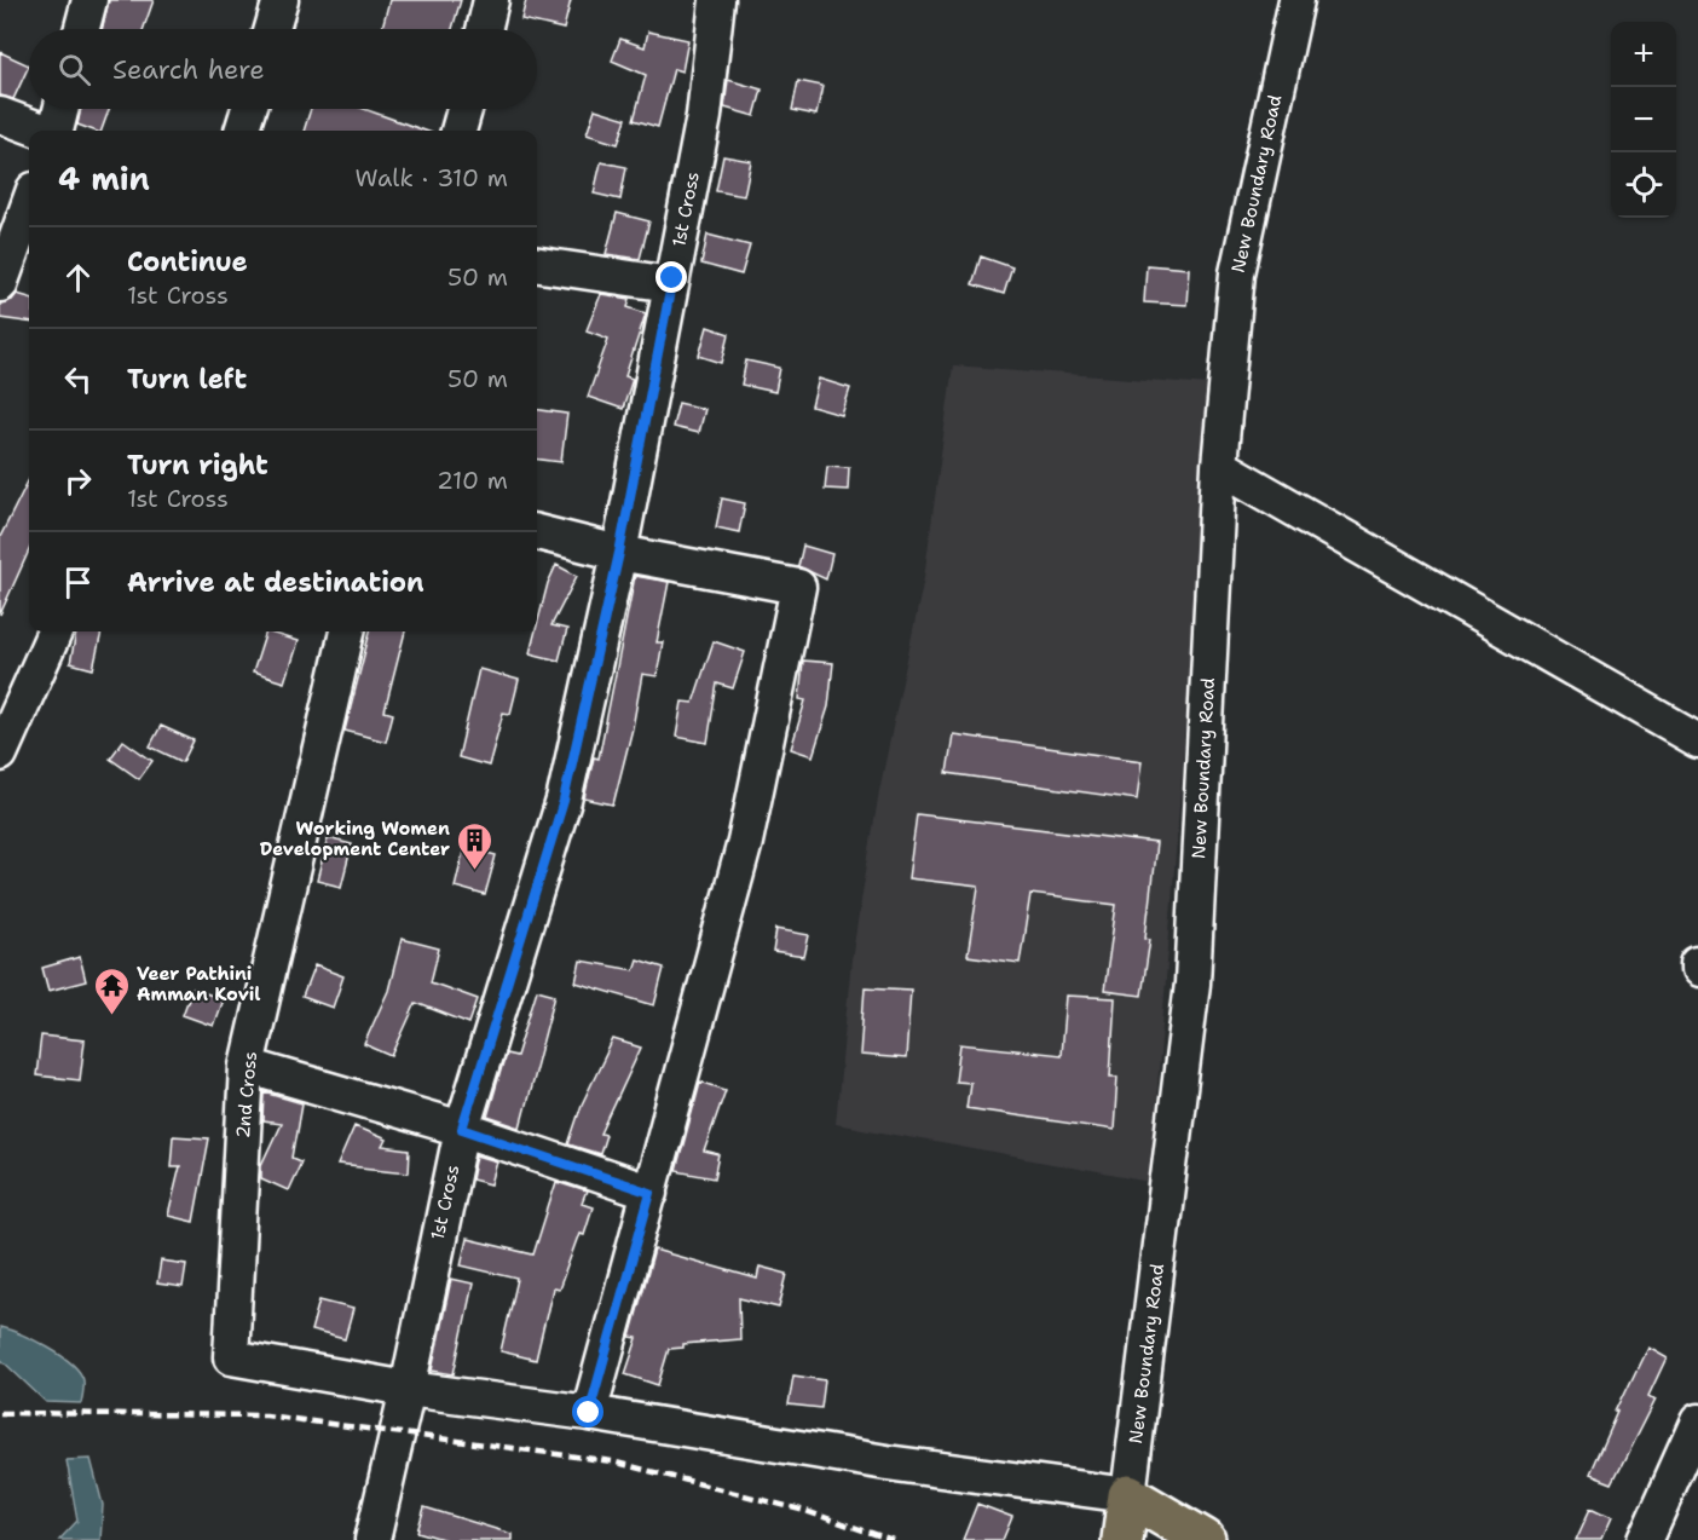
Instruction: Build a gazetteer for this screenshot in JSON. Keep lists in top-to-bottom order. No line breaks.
{"streets":{"main road":["New Boundary Road"],"street":["1st Cross","2nd Cross"]},"crossings":[["1st Cross","2nd Cross"]],"places":{"building":["Working Women Development Center"],"temple":["Veer Pathini Amman Kovil"]},"page":{"map_buttons":["+","−"],"search":"Search here","heading":["4 min","Walk · 310 m"],"list":[["Continue","1st Cross","50 m"],["Turn left","50 m"],["Turn right","1st Cross","210 m"],"Arrive at destination"]}}
